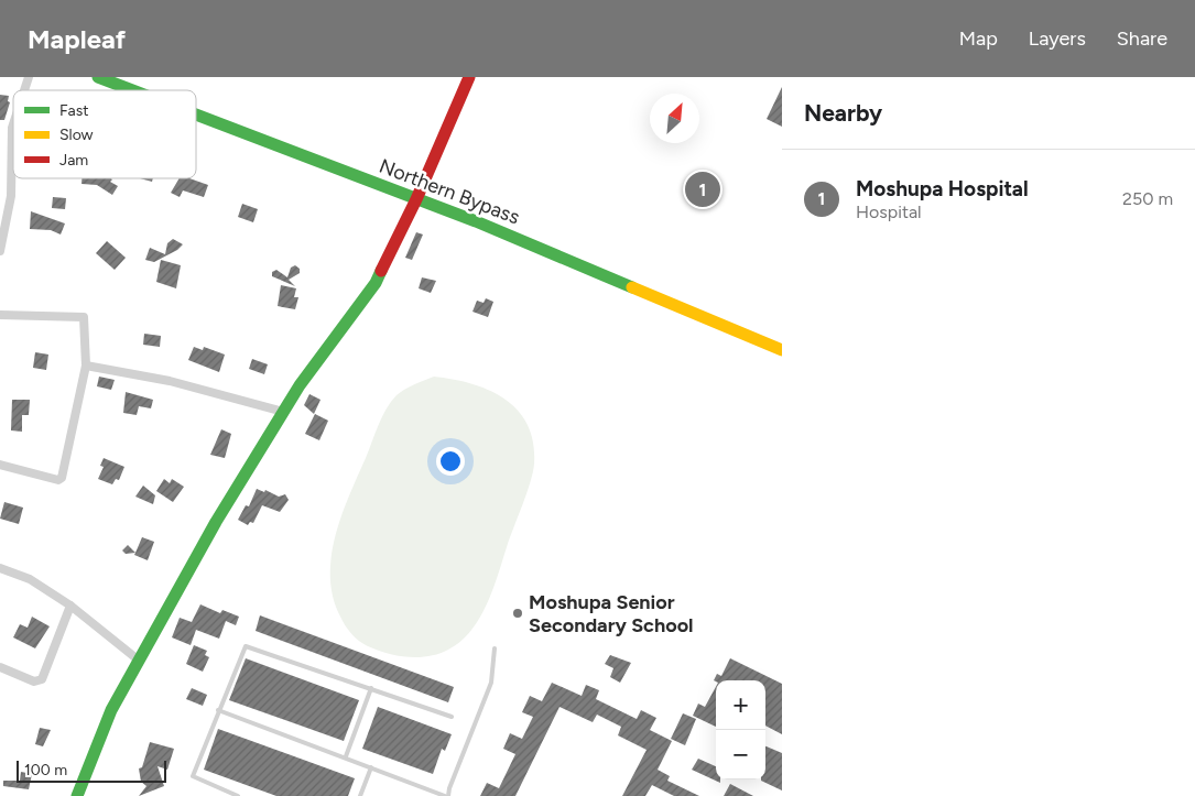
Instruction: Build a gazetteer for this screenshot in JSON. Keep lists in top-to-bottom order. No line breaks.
{"streets":{"street":["Northern Bypass"]},"places":["Moshupa Senior Secondary School"],"legend":["Fast","Slow","Jam"],"scale_bar":"100 m","north":"top right","page":{"header":"Mapleaf","nav":["Map","Layers","Share"],"heading":"Nearby","list":[{"mark":"1","name":"Moshupa Hospital","note":"Hospital","value":"250 m"}],"pins":"1","map_buttons":["+","−"],"scale":"100 m"}}
